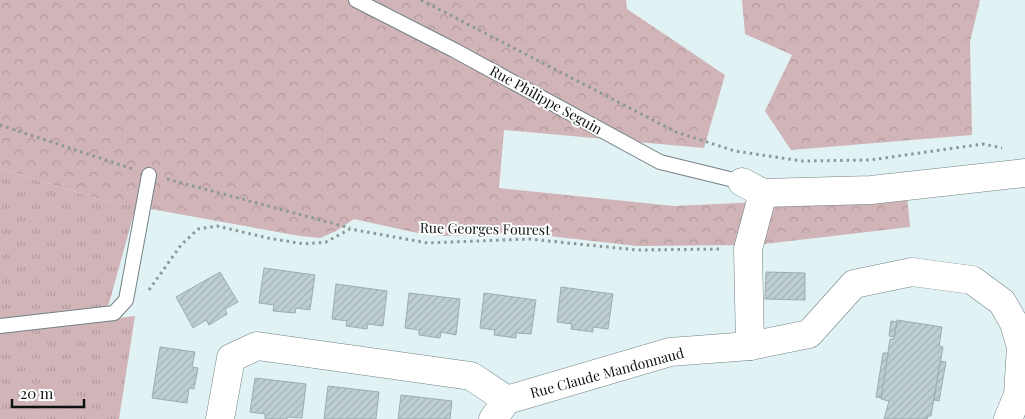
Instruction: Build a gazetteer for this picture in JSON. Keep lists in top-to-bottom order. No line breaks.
{"streets":{"street":["Rue Claude Mandonnaud"],"lane":["Rue Philippe Seguin"],"path":["Rue Georges Fourest"]},"scale_bar":"20 m"}
